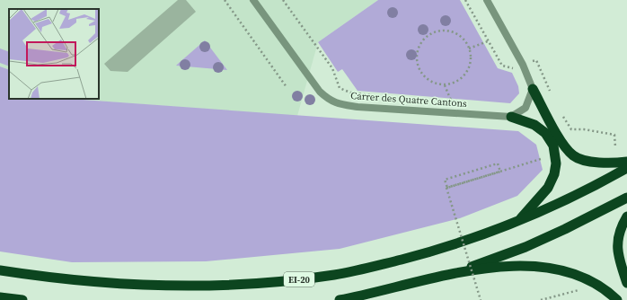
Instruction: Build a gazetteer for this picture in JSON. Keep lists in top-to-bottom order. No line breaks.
{"streets":{"highway":["EI-20"],"street":["Carrer des Quatre Cantons"]}}
